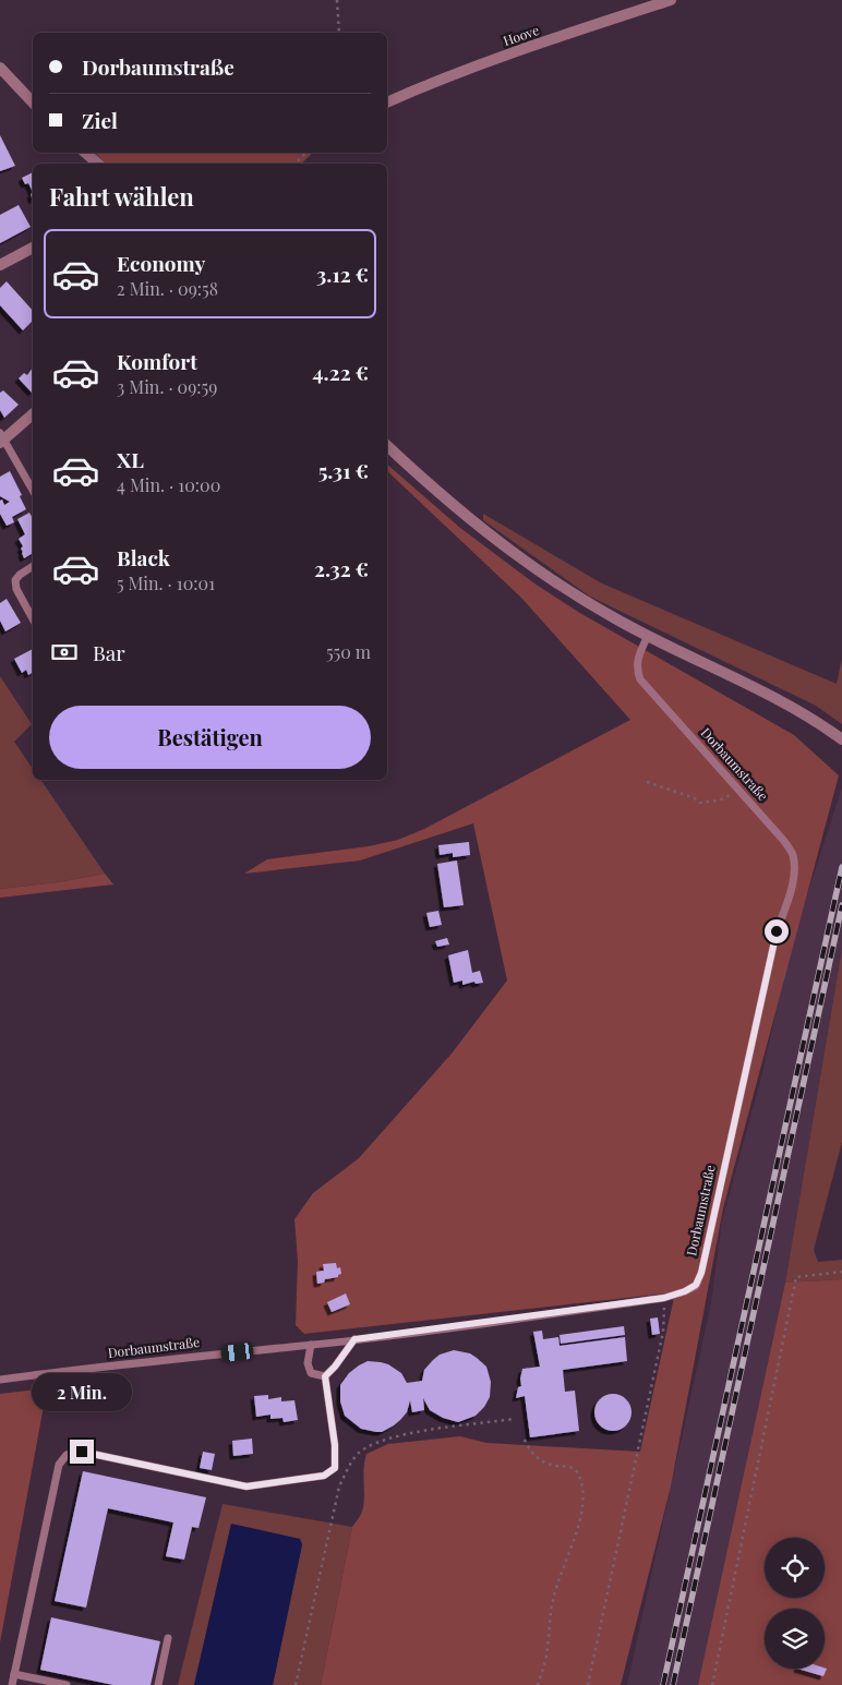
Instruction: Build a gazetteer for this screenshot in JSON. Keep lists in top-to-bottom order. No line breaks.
{"streets":{"street":["Hoove"],"lane":["Dorbaumstraße"]},"page":{"banner":["Dorbaumstraße","Ziel"],"heading":"Fahrt wählen","list":[{"name":"Economy","note":"2 Min. · 09:58","value":"3.12 €"},{"name":"Komfort","note":"3 Min. · 09:59","value":"4.22 €"},{"name":"XL","note":"4 Min. · 10:00","value":"5.31 €"},{"name":"Black","note":"5 Min. · 10:01","value":"2.32 €"}],"pay":["Bar","550 m"],"buttons":"Bestätigen","bubble":"2 Min."}}
